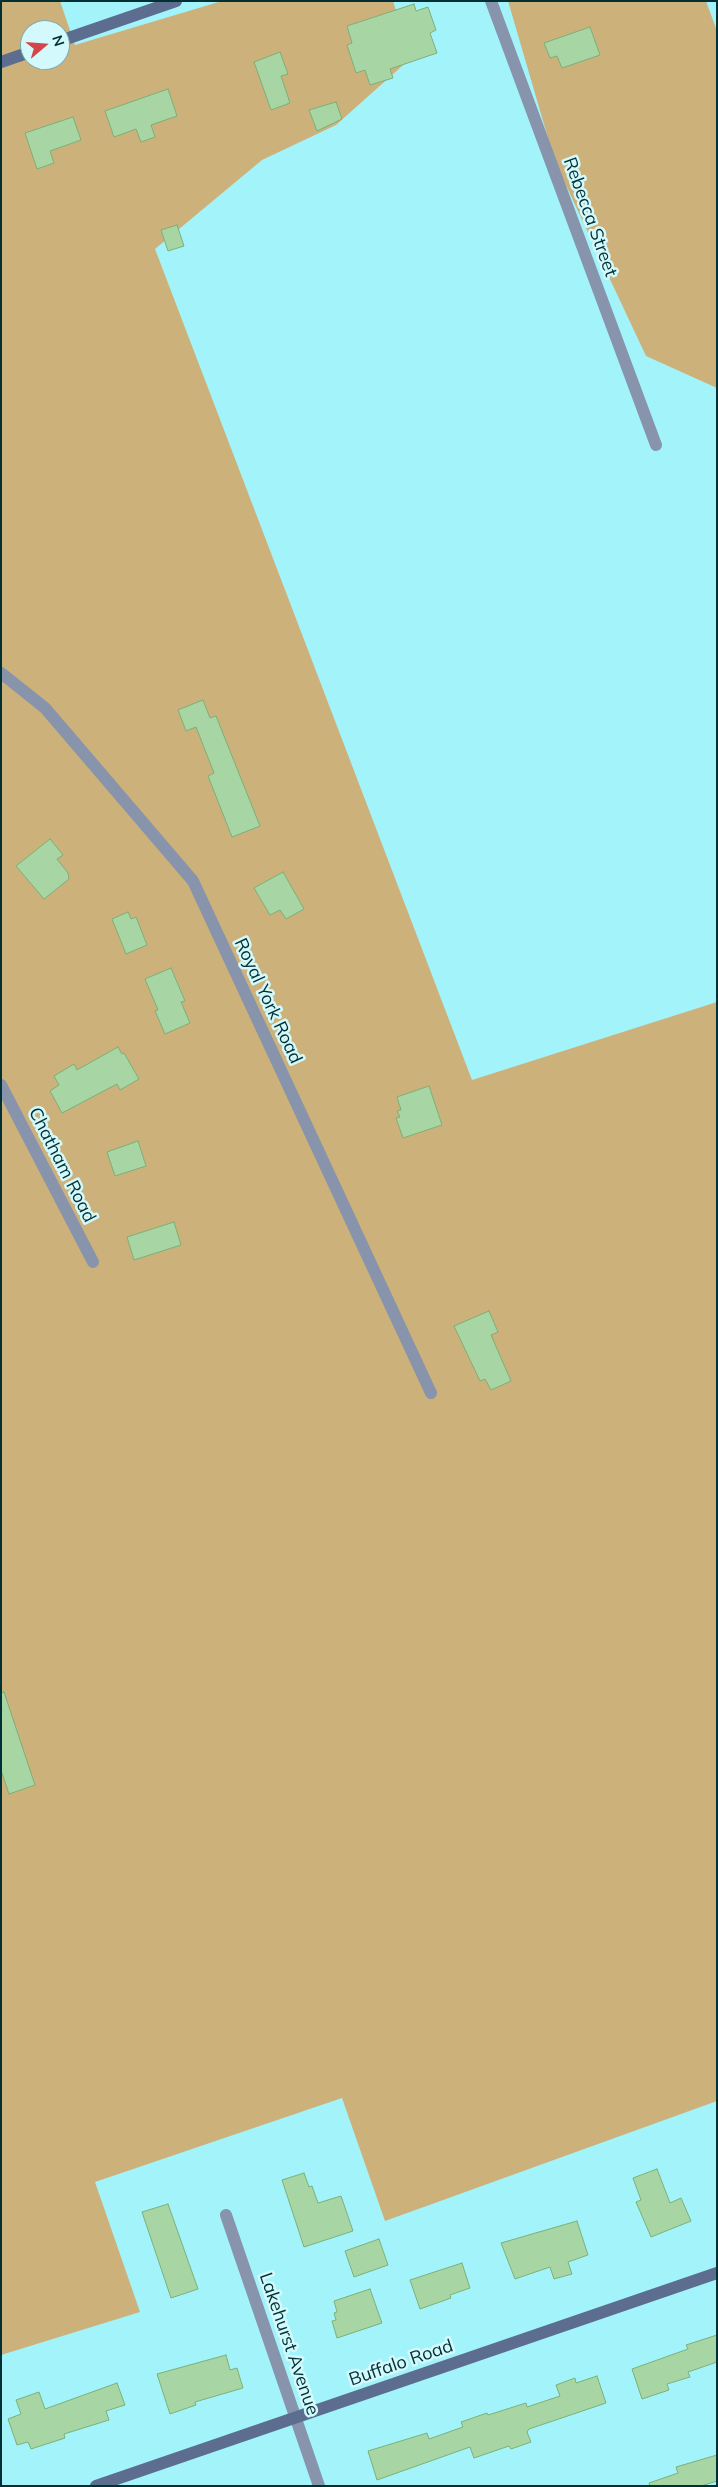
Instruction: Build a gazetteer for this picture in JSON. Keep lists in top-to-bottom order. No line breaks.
{"streets":{"street":["Rebecca Street","Royal York Road","Chatham Road","Lakehurst Avenue","Buffalo Road"]},"crossings":[["Lakehurst Avenue","Buffalo Road"]],"north":"right"}
